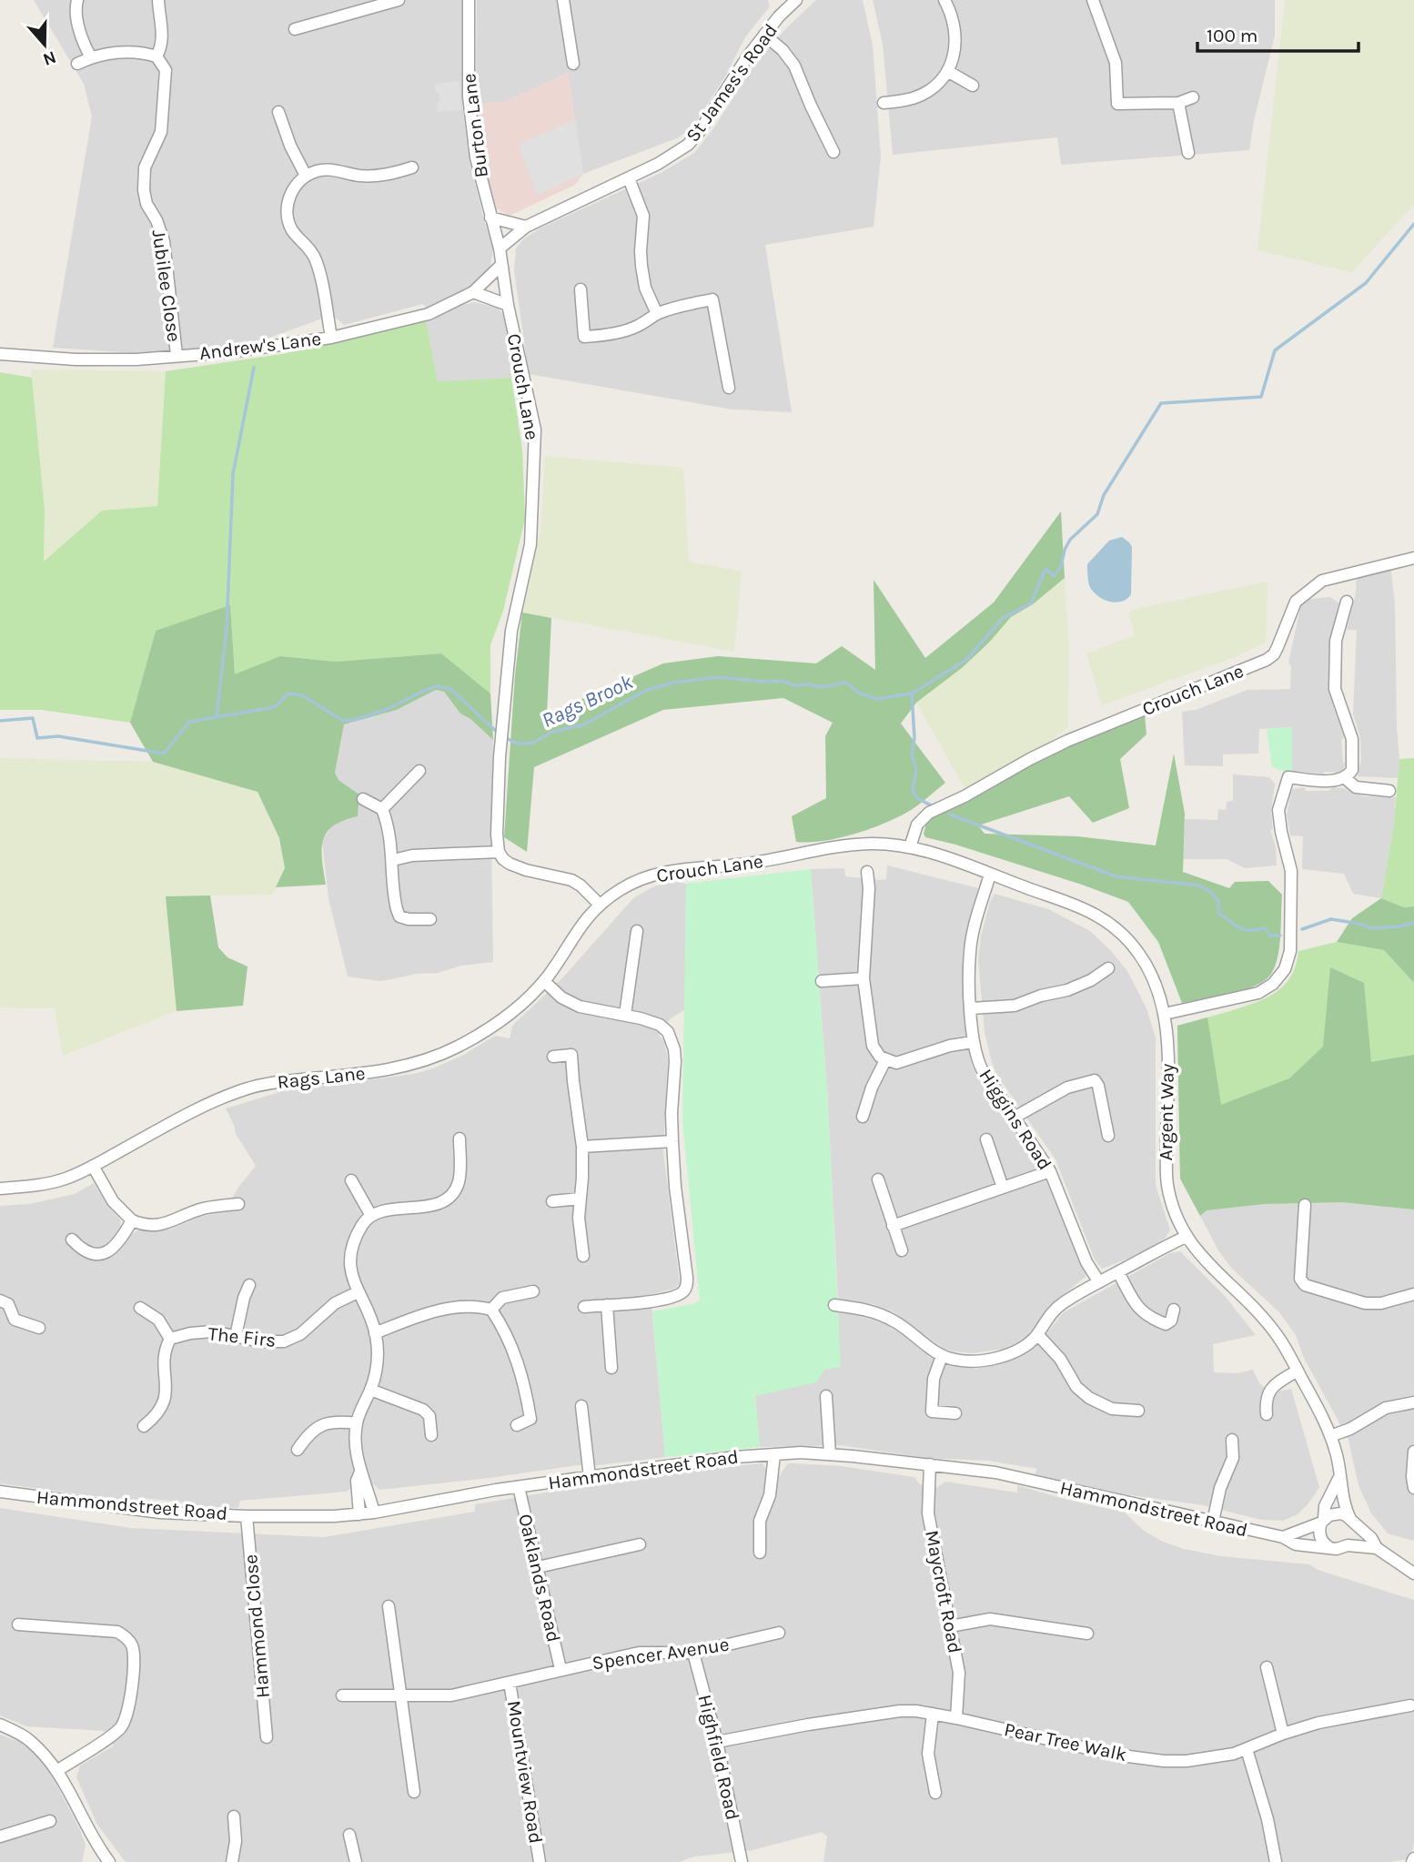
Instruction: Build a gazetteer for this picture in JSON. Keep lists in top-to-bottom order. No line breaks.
{"streets":{"street":["St James's Road","Burton Lane","Jubilee Close","Andrew's Lane","Crouch Lane","Rags Lane","Argent Way","Higgins Road","The Firs","Hammondstreet Road","Oaklands Road","Maycroft Road","Hammond Close","Spencer Avenue","Pear Tree Walk","Highfield Road","Mountview Road"]},"crossings":[["St James's Road","Burton Lane"],["St James's Road","Crouch Lane"],["Burton Lane","Crouch Lane"],["Jubilee Close","Andrew's Lane"],["Andrew's Lane","Crouch Lane"],["Crouch Lane","Rags Lane"],["Crouch Lane","Argent Way"],["Argent Way","Higgins Road"],["Argent Way","Hammondstreet Road"],["Hammondstreet Road","Oaklands Road"],["Hammondstreet Road","Maycroft Road"],["Hammondstreet Road","Hammond Close"],["Oaklands Road","Spencer Avenue"],["Maycroft Road","Pear Tree Walk"],["Spencer Avenue","Highfield Road"],["Spencer Avenue","Mountview Road"],["Pear Tree Walk","Highfield Road"]],"water":["Rags Brook"],"scale_bar":"100 m","north":"bottom"}
